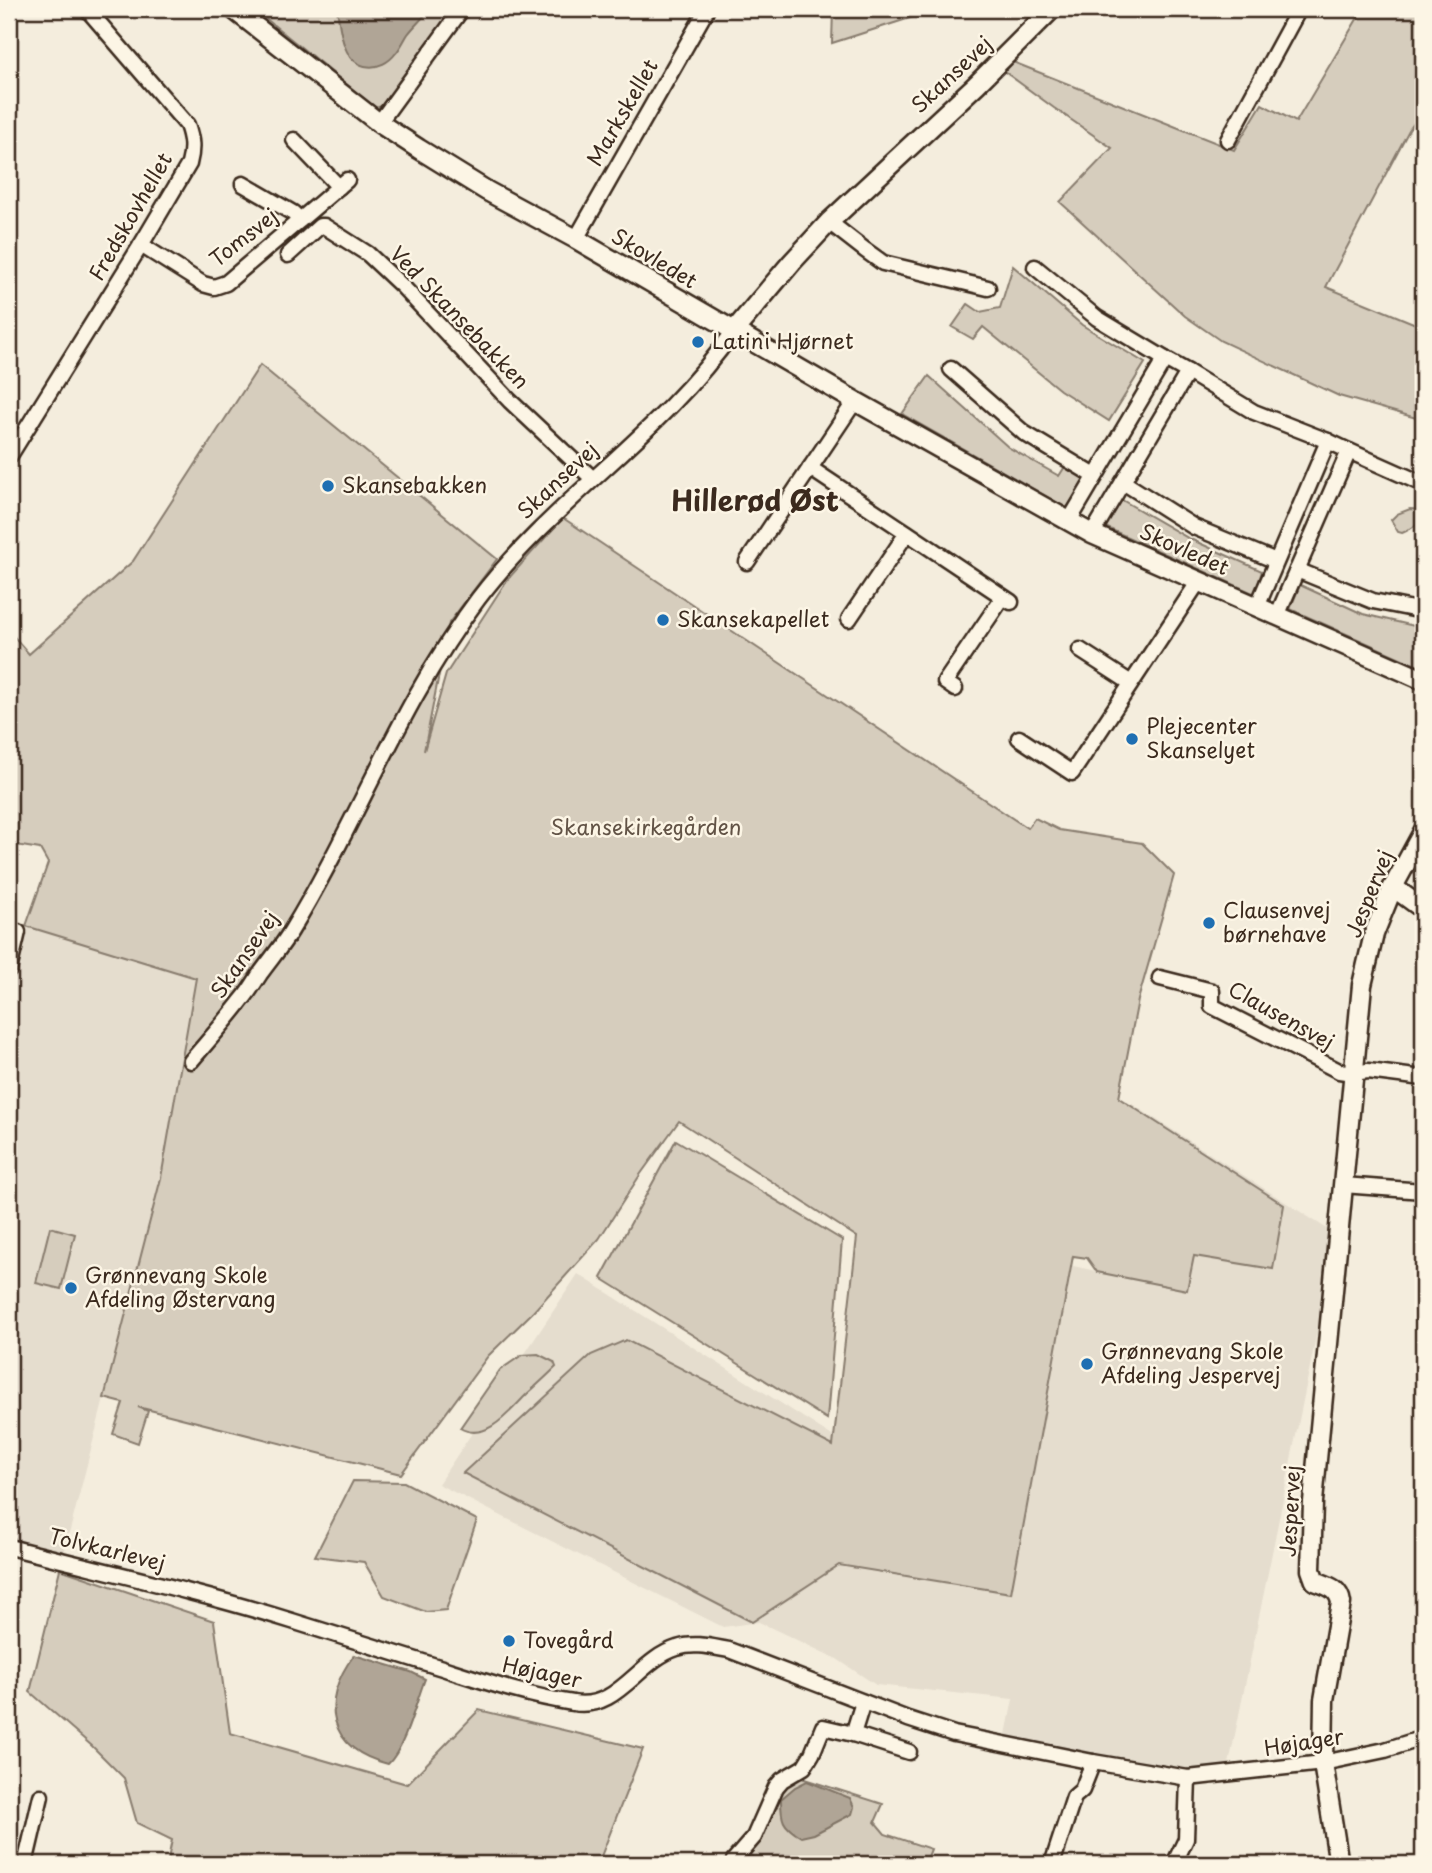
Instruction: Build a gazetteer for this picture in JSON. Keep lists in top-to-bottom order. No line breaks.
{"streets":{"street":["Skansevej","Markskellet","Fredskovhellet","Tomsvej","Skovledet","Ved Skansebakken","Jespervej","Clausensvej","Tolvkarlevej","Højager"]},"crossings":[["Skansevej","Skovledet"],["Skansevej","Ved Skansebakken"],["Markskellet","Skovledet"],["Fredskovhellet","Tomsvej"],["Jespervej","Clausensvej"],["Jespervej","Højager"],["Tolvkarlevej","Højager"]],"districts":["Hillerød Øst"],"parks":["Skansekirkegården"],"places":["Latini Hjørnet","Skansebakken","Skansekapellet","Plejecenter Skanselyet","Clausenvej børnehave","Grønnevang Skole Afdeling Østervang","Grønnevang Skole Afdeling Jespervej","Tovegård"]}
